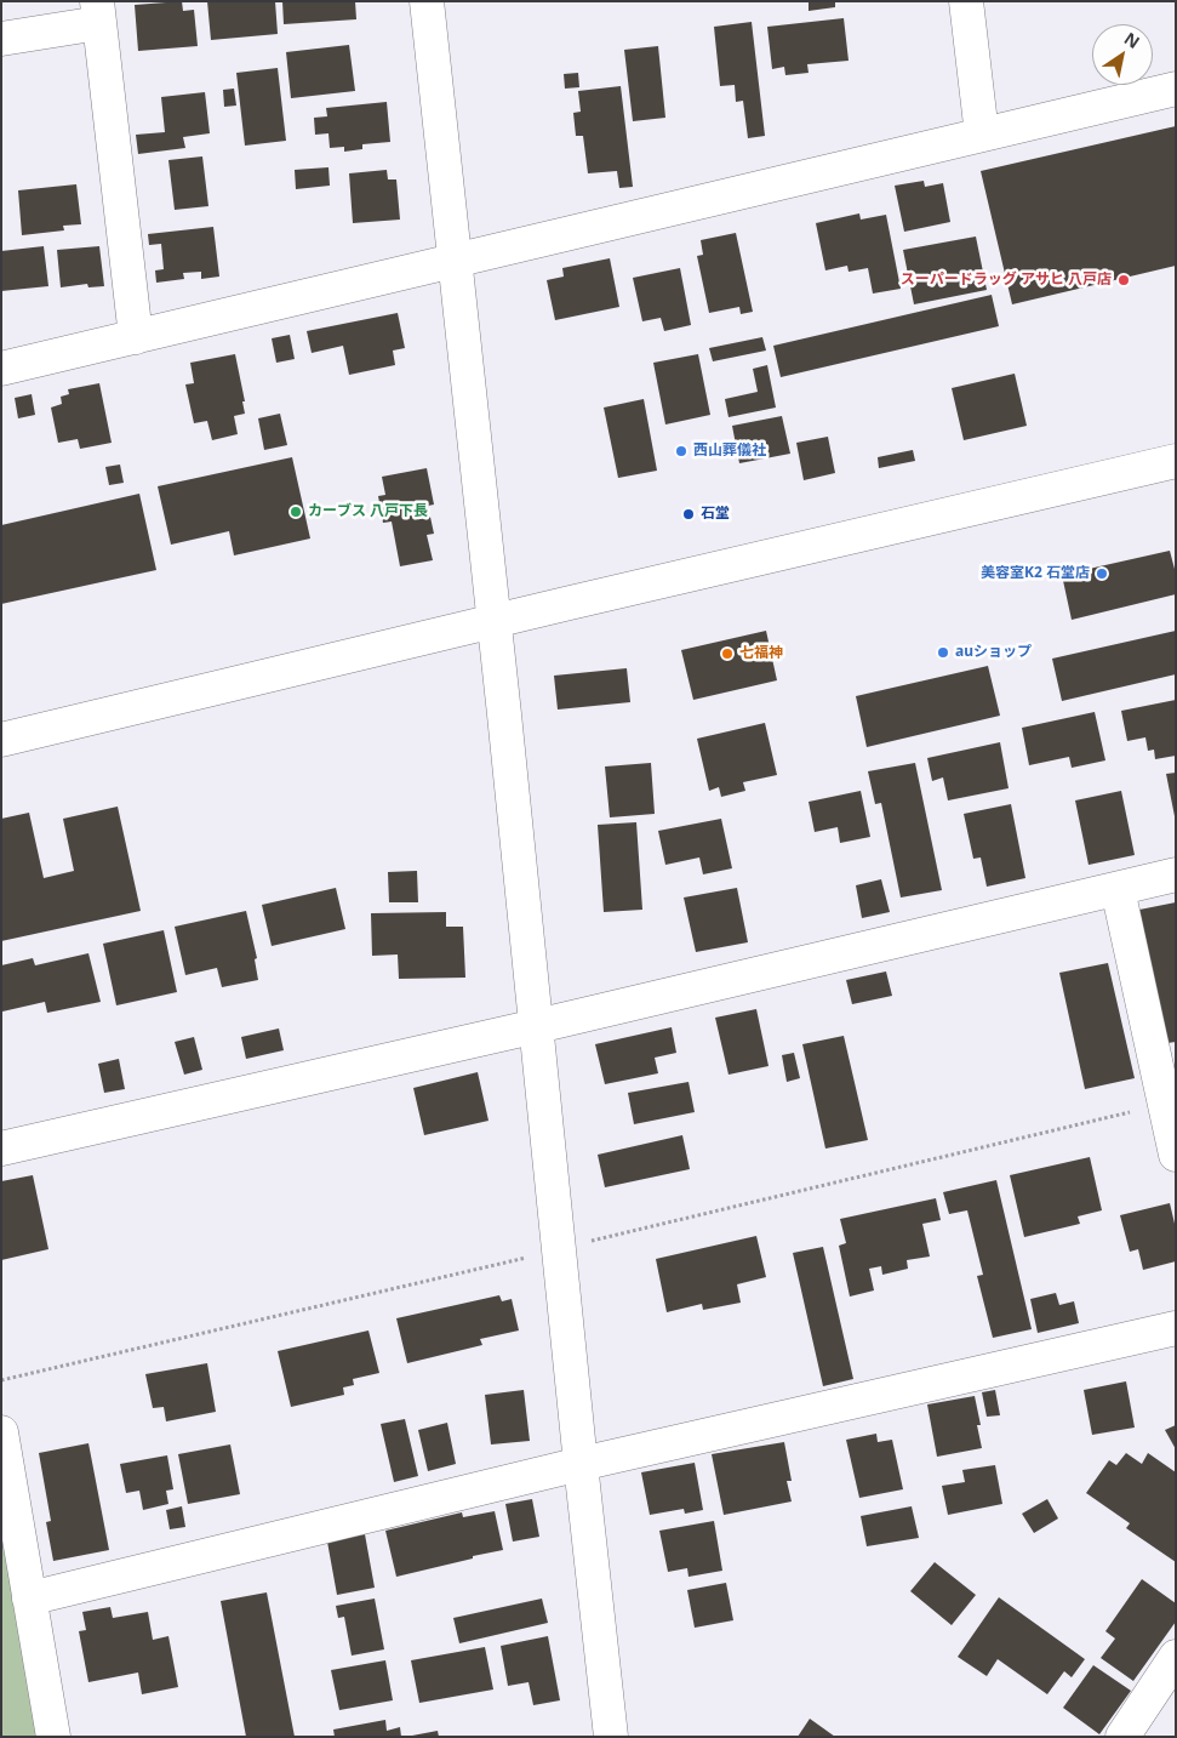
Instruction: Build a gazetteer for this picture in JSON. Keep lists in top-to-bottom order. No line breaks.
{"places":["スーパードラッグ アサヒ 八戸店","西山葬儀社","カーブス 八戸下長","石堂","美容室K2 石堂店","auショップ","七福神"],"north":"top right"}
